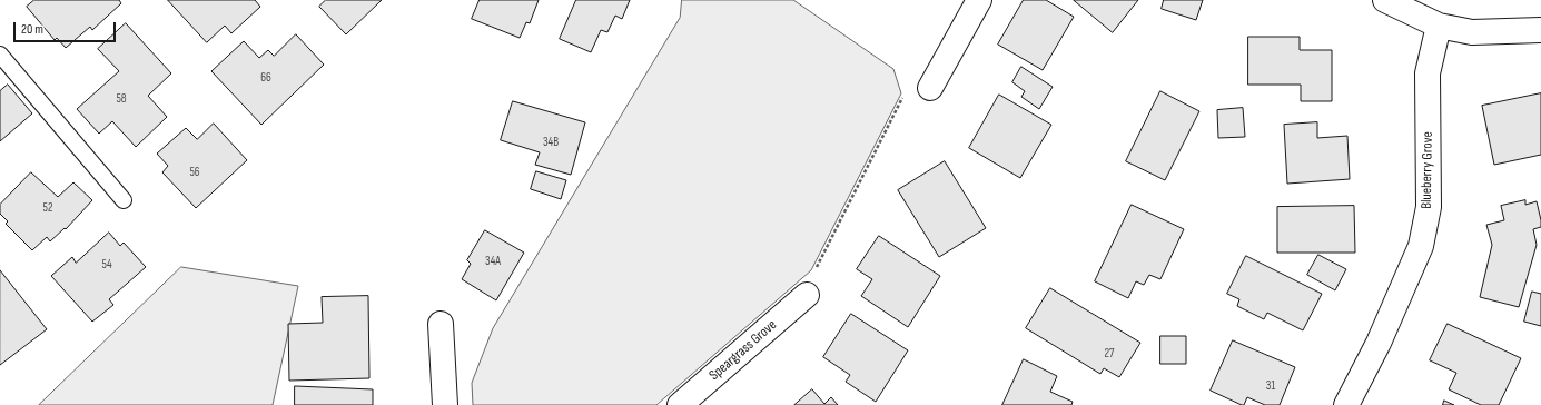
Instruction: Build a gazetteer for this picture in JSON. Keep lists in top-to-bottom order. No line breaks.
{"streets":{"street":["Blueberry Grove","Speargrass Grove"]},"house_numbers":["66","58","34B","56","52","34A","54","27","31"],"scale_bar":"20 m"}
